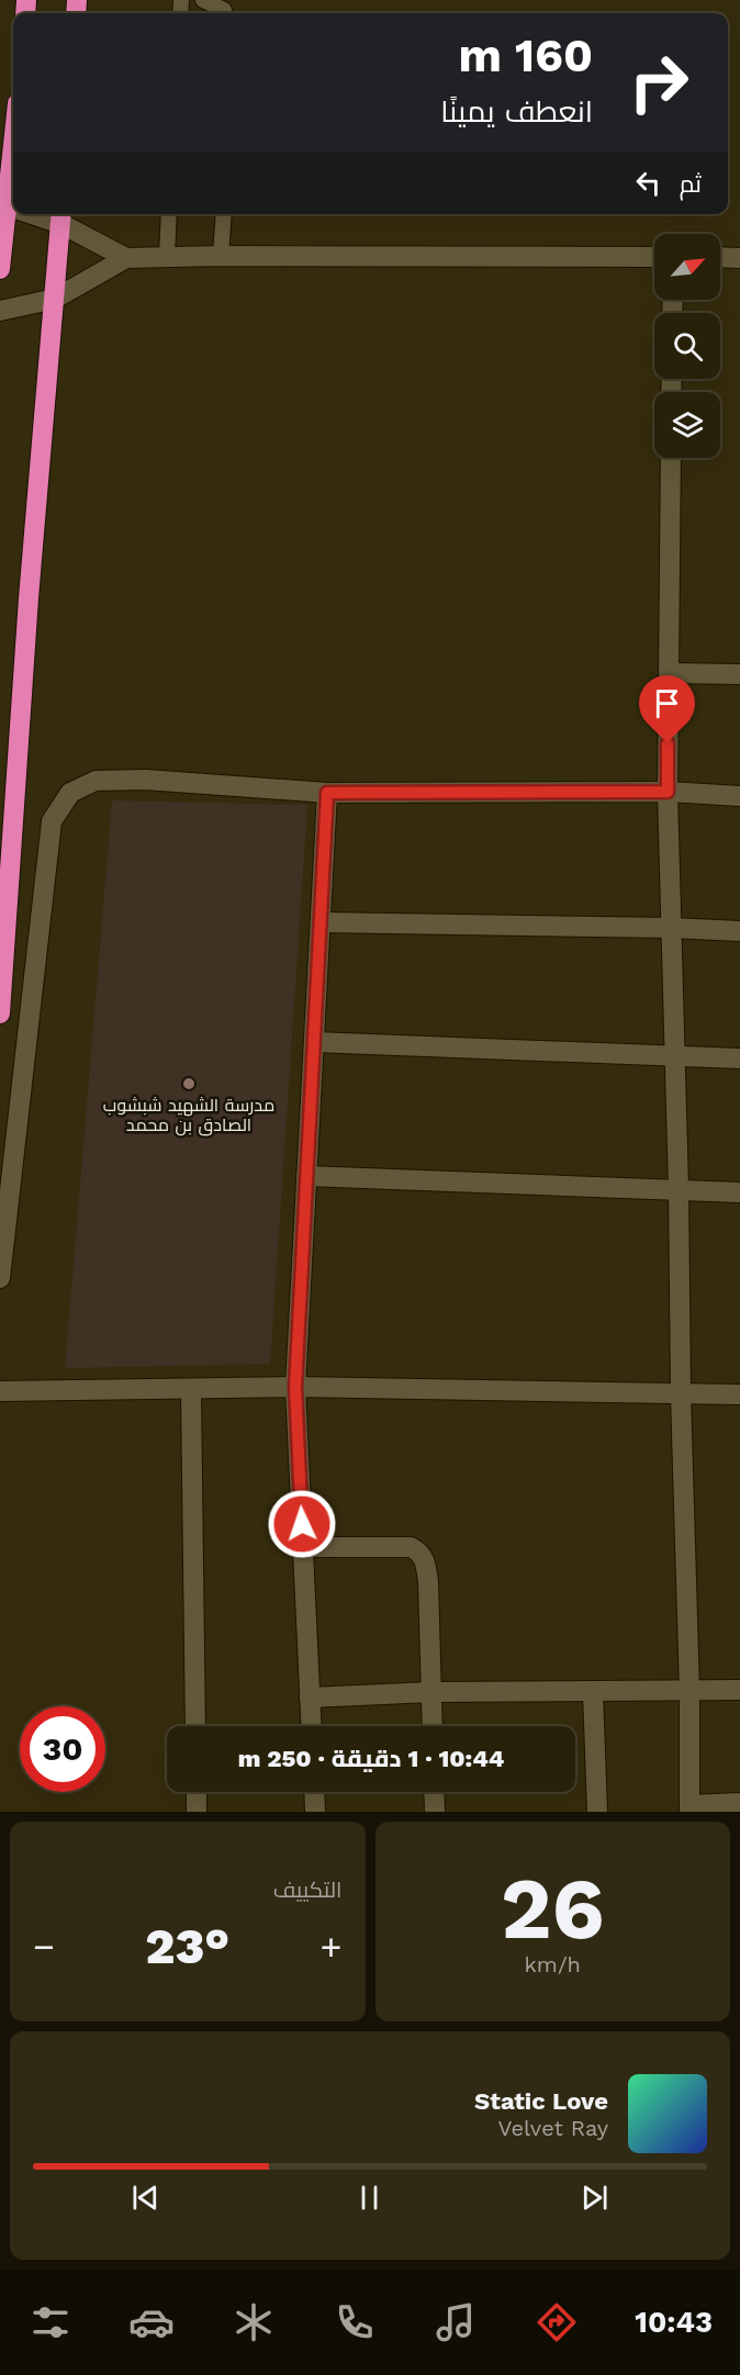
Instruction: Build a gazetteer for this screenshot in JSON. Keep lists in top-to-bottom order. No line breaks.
{"places":["مدرسة الشهيد شبشوب الصادق بن محمد"],"north":"top right","page":{"turn":["160 m","انعطف يمينًا"],"then":"ثم","limit":"30","trip":"10:44 · 1 دقيقة · 250 m","tile":[["26","km/h"],"التكييف"],"heat":["−","23°","+"],"song":["Static Love","Velvet Ray"],"tabs":"10:43"}}
